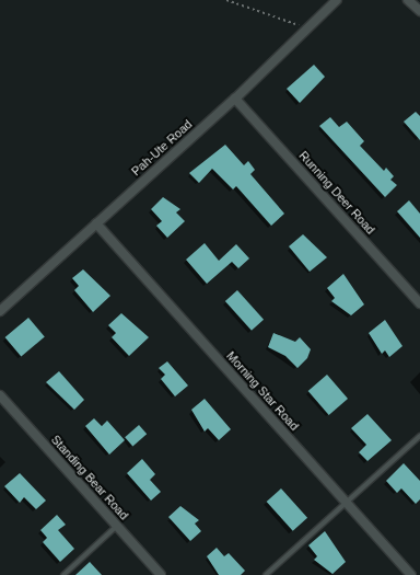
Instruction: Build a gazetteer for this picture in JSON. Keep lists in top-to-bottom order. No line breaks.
{"streets":{"street":["Pah-Ute Road","Running Deer Road","Morning Star Road","Standing Bear Road"]},"crossings":[["Pah-Ute Road","Running Deer Road"],["Pah-Ute Road","Morning Star Road"]]}
